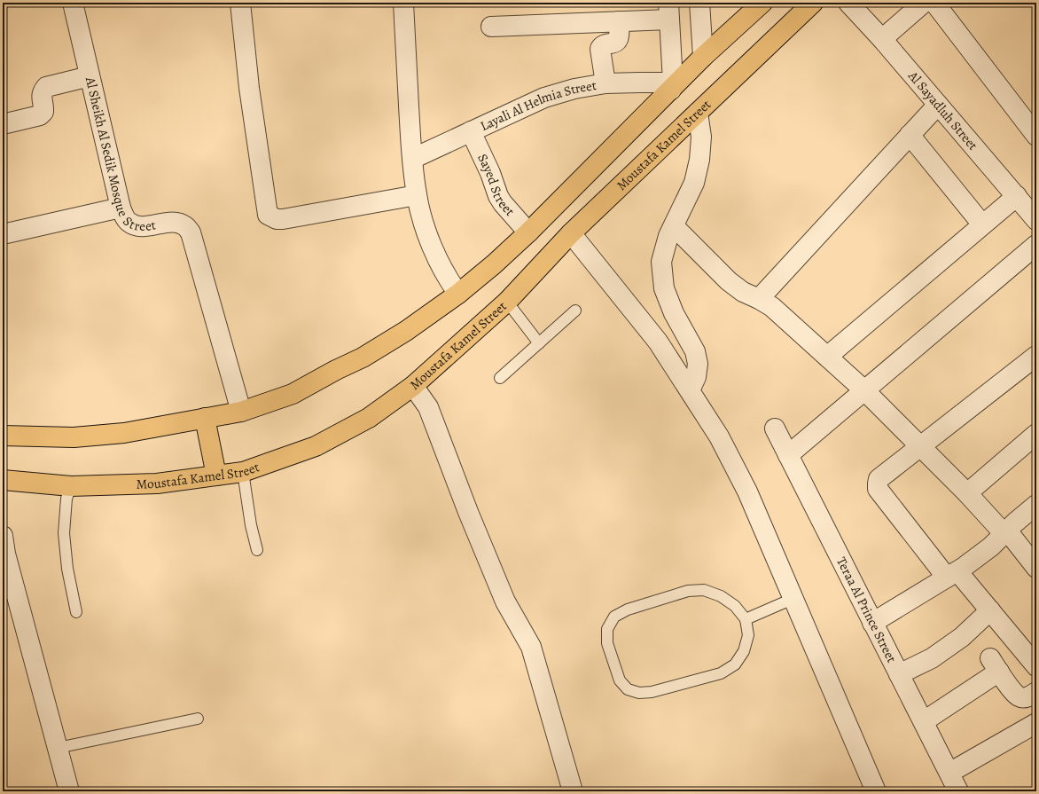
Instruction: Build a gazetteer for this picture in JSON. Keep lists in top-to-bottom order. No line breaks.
{"streets":{"main road":["Moustafa Kamel Street"],"street":["Layali Al Helmia Street","Al Sayadluh Street","Al Sheikh Al Sedik Mosque Street","Sayed Street","Teraa Al Prince Street"]},"crossings":[["Layali Al Helmia Street","Sayed Street"]]}
